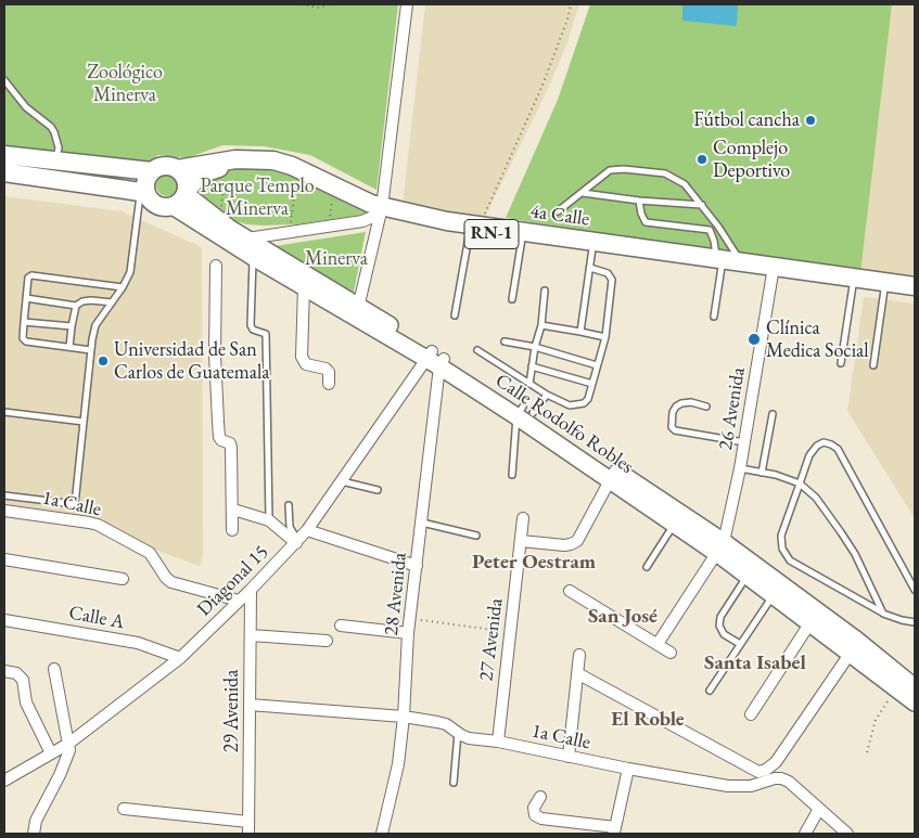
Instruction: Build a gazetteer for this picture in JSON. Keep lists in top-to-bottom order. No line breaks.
{"streets":{"main road":["4a Calle","RN-1","Calle Rodolfo Robles"],"street":["26 Avenida","1a Calle","Diagonal 15","28 Avenida","Calle A","27 Avenida","29 Avenida"]},"crossings":[["4a Calle","RN-1"],["4a Calle","26 Avenida"],["4a Calle","Calle Rodolfo Robles"],["RN-1","Calle Rodolfo Robles"],["26 Avenida","Calle Rodolfo Robles"],["Calle Rodolfo Robles","Diagonal 15"],["Calle Rodolfo Robles","28 Avenida"],["1a Calle","Diagonal 15"],["1a Calle","28 Avenida"],["1a Calle","27 Avenida"],["1a Calle","29 Avenida"],["Diagonal 15","28 Avenida"],["Diagonal 15","Calle A"],["Diagonal 15","29 Avenida"]],"districts":["Peter Oestram","San José","Santa Isabel","El Roble"],"parks":["Zoológico Minerva","Parque Templo Minerva","Minerva"],"places":["Fútbol cancha","Complejo Deportivo","Clínica Medica Social","Universidad de San Carlos de Guatemala"]}
